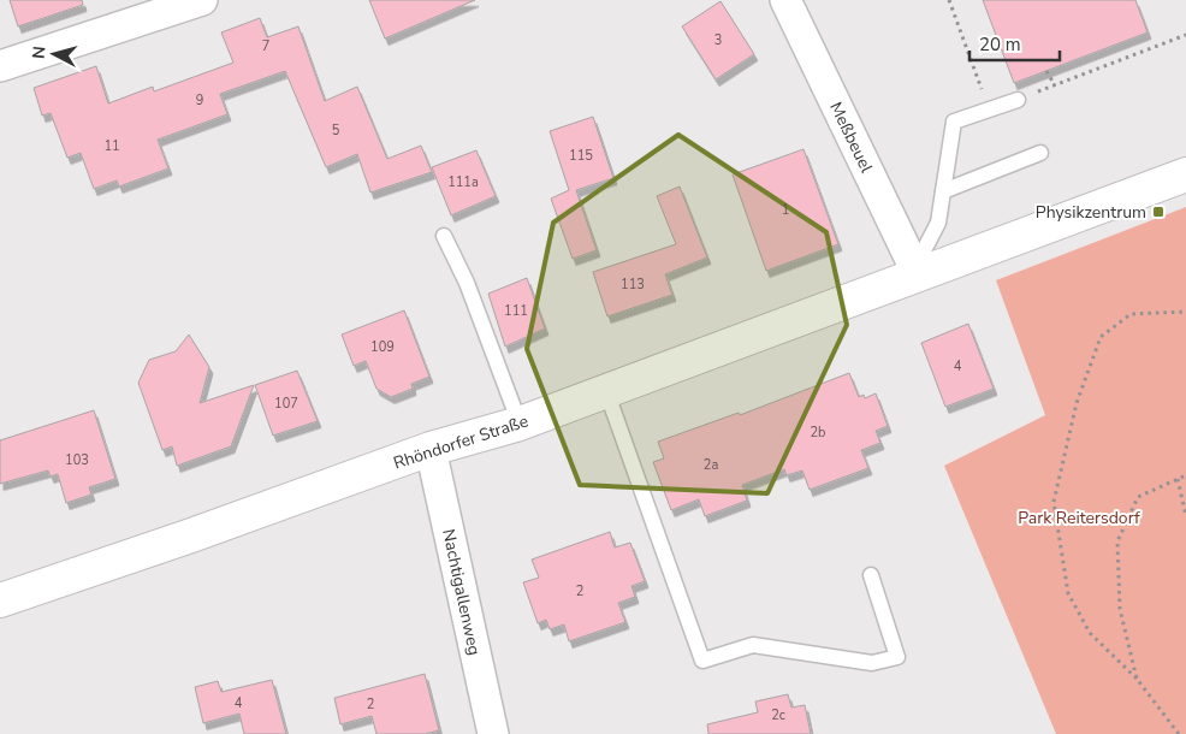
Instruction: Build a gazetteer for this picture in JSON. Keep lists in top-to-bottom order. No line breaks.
{"streets":{"main road":["Rhöndorfer Straße"],"street":["Meßbeuel","Nachtigallenweg"]},"crossings":[["Meßbeuel","Rhöndorfer Straße"],["Rhöndorfer Straße","Nachtigallenweg"]],"parks":["Park Reitersdorf"],"places":{"transit":["Physikzentrum"]},"house_numbers":["3","7","9","5","11","115","111a","1","113","111","109","4","107","2b","103","2a","2","4","2","2c"],"scale_bar":"20 m","north":"left"}
